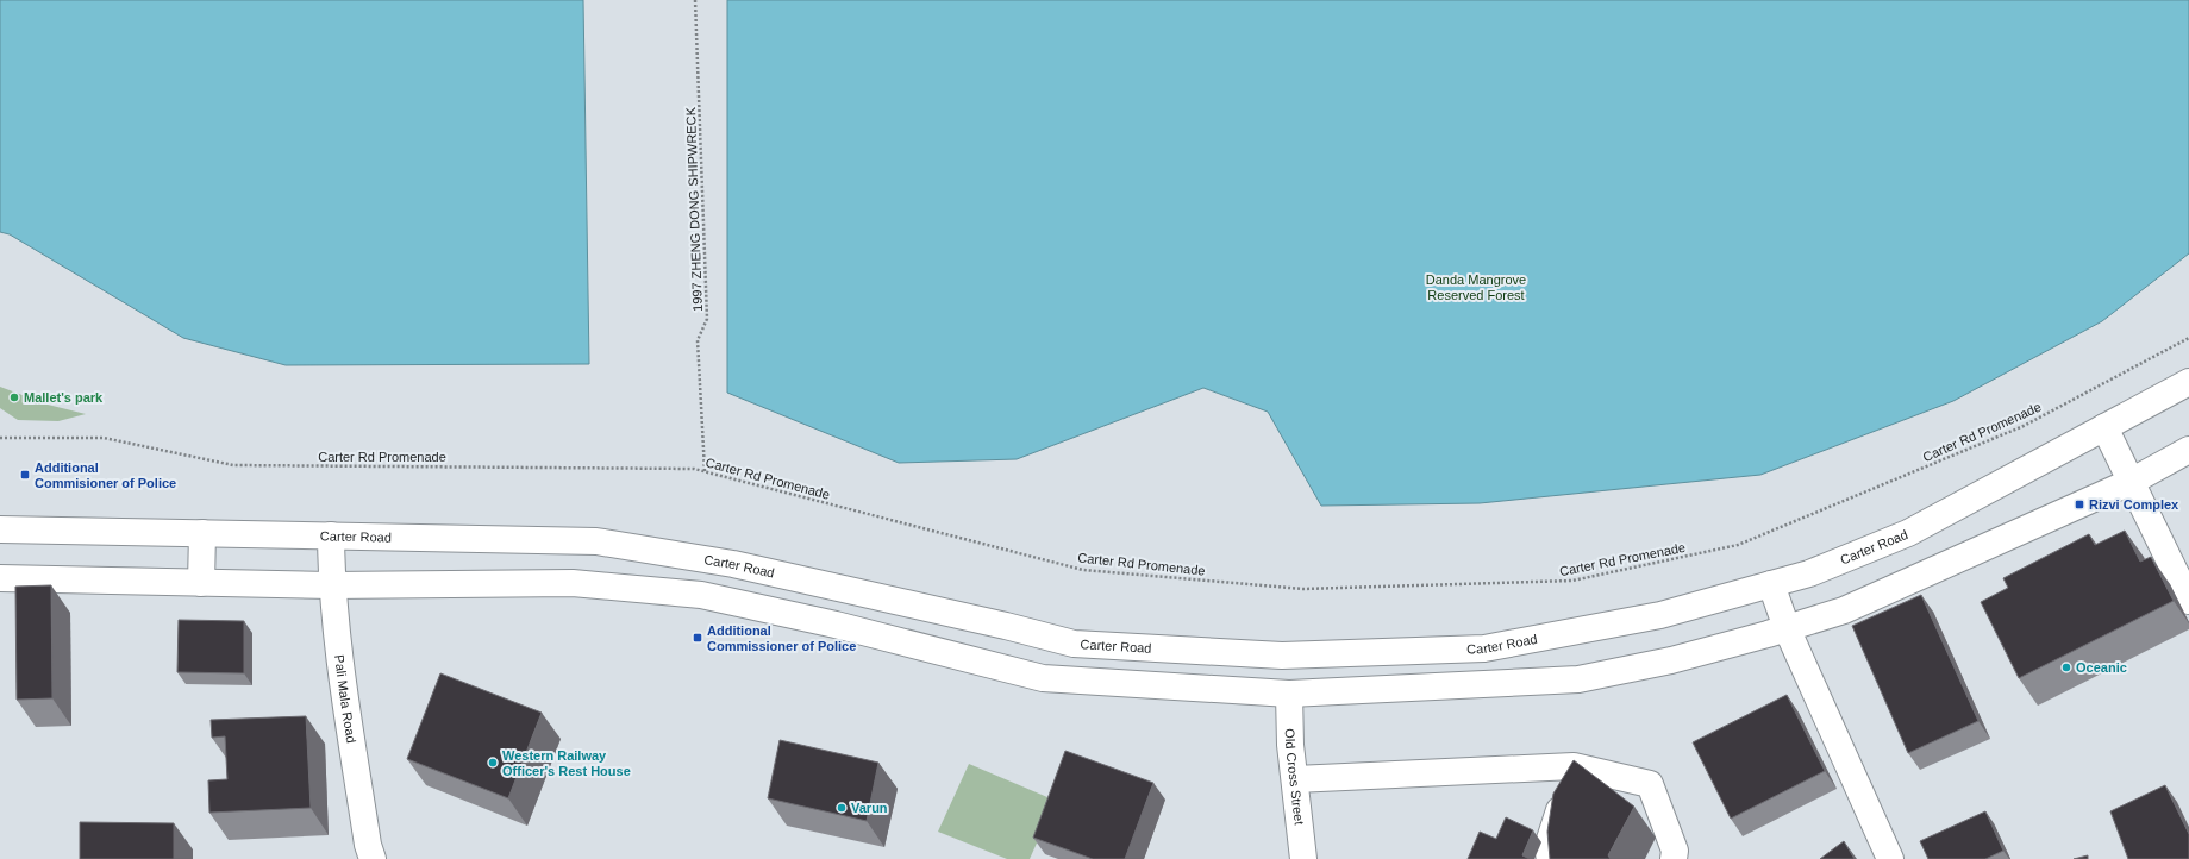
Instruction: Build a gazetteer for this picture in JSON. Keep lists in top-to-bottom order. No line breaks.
{"streets":{"main road":["Carter Road","Pali Mala Road","Old Cross Street"],"path":["1997 ZHENG DONG SHIPWRECK","Carter Rd Promenade"]},"crossings":[["1997 ZHENG DONG SHIPWRECK","Carter Rd Promenade"],["Carter Road","Pali Mala Road"]],"parks":["Danda Mangrove Reserved Forest"],"places":{"other":["Mallet's park","Oceanic","Western Railway Officer's Rest House","Varun"],"transit":["Additional Commisioner of Police","Rizvi Complex","Additional Commissioner of Police"]}}
